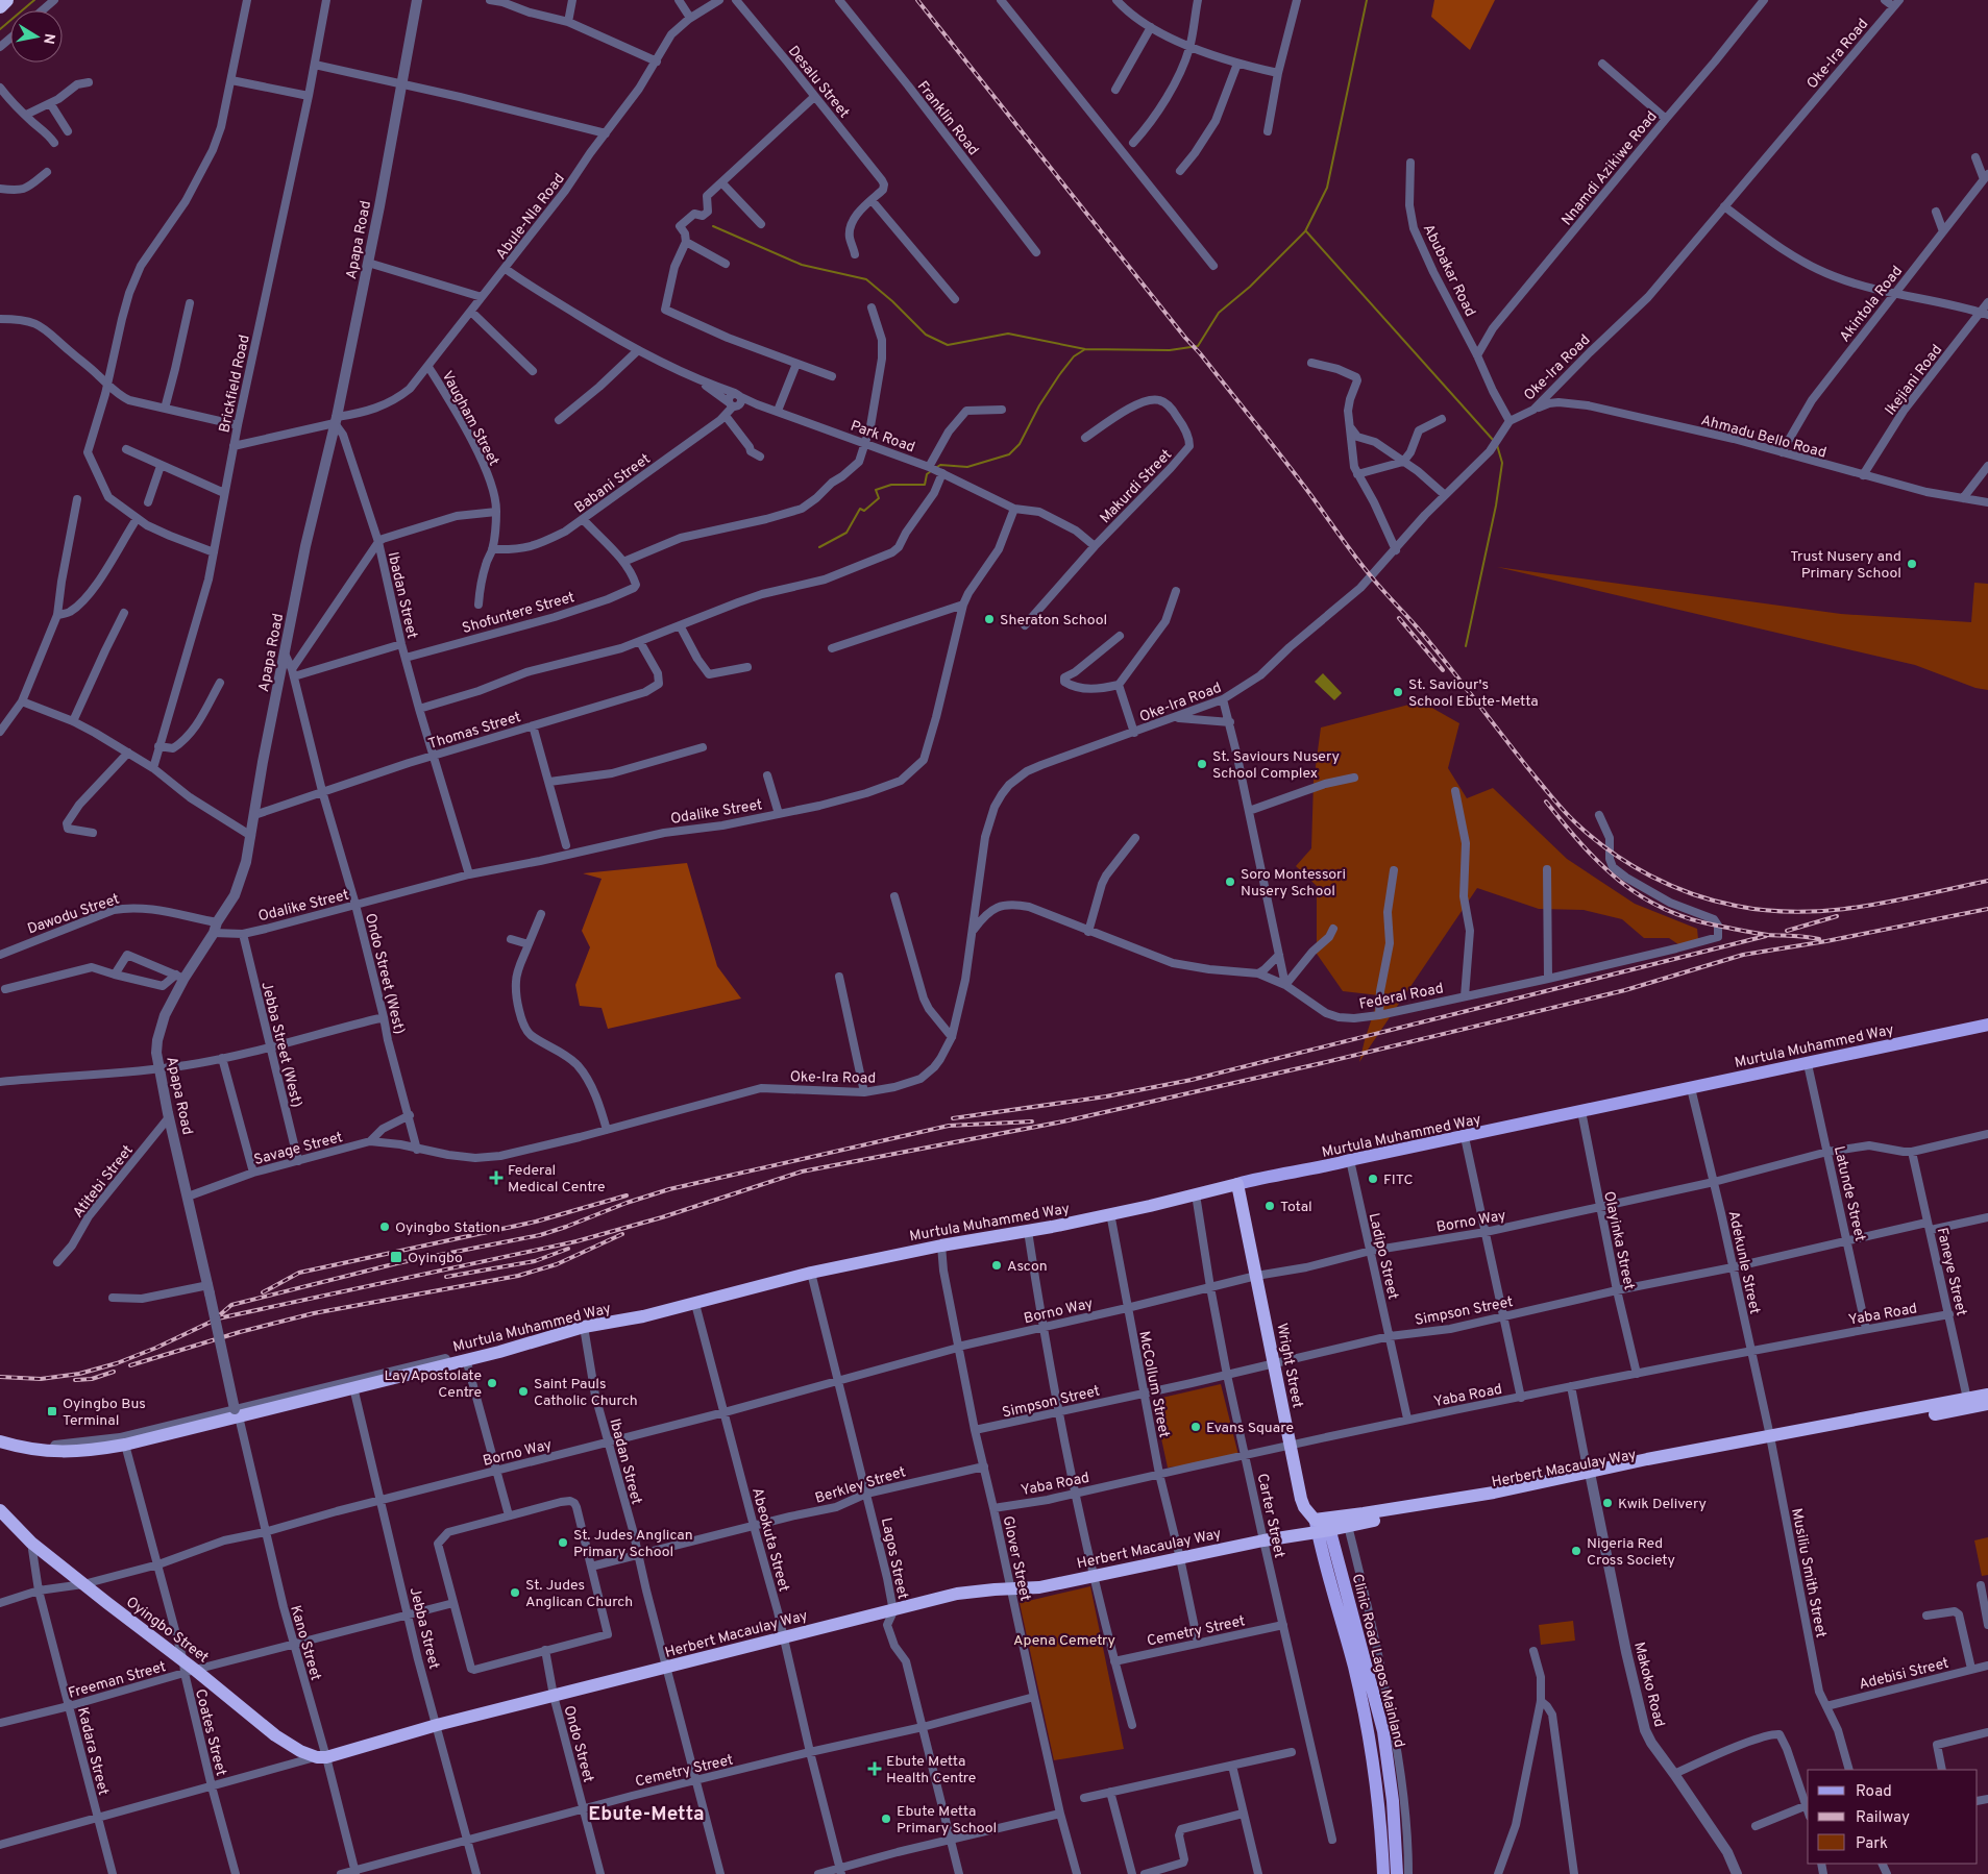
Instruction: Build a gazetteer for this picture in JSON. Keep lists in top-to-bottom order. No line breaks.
{"streets":{"highway":["Murtula Muhammed Way","Wright Street","Herbert Macaulay Way","Oyingbo Street"],"main road":["Clinic Road Lagos Mainland"],"street":["Oke-Ira Road","Desalu Street","Franklin Road","Nnamdi Azikiwe Road","Abule-Nla Road","Apapa Road","Abubakar Road","Akintola Road","Ikejiani Road","Brickfield Road","Vaugham Street","Park Road","Ahmadu Bello Road","Babani Street","Makurdi Street","Ibadan Street","Shofuntere Street","Thomas Street","Odalike Street","Dawodu Street","Ondo Street (West)","Federal Road","Jebba Street (West)","Savage Street","Atitebi Street","Latunde Street","Borno Way","Olayinka Street","Ladipo Street","Adekunle Street","Faneye Street","Simpson Street","Yaba Road","McCollum Street","Berkley Street","Carter Street","Abeokuta Street","Lagos Street","Glover Street","Musiliu Smith Street","Jebba Street","Cemetry Street","Kano Street","Adebisi Street","Freeman Street","Makoko Road","Coates Street","Ondo Street","Kadara Street"]},"crossings":[["Oke-Ira Road","Ahmadu Bello Road"],["Oke-Ira Road","Ondo Street (West)"],["Oke-Ira Road","Federal Road"],["Oke-Ira Road","Savage Street"],["Nnamdi Azikiwe Road","Abubakar Road"],["Abule-Nla Road","Apapa Road"],["Abule-Nla Road","Vaugham Street"],["Abule-Nla Road","Park Road"],["Abule-Nla Road","Ibadan Street"],["Apapa Road","Ibadan Street"],["Apapa Road","Thomas Street"],["Apapa Road","Odalike Street"],["Apapa Road","Dawodu Street"],["Apapa Road","Ondo Street (West)"],["Apapa Road","Murtula Muhammed Way"],["Apapa Road","Savage Street"],["Apapa Road","Atitebi Street"],["Apapa Road","Kano Street"],["Akintola Road","Ahmadu Bello Road"],["Ikejiani Road","Ahmadu Bello Road"],["Vaugham Street","Babani Street"],["Park Road","Makurdi Street"],["Park Road","Odalike Street"],["Ibadan Street","Shofuntere Street"],["Ibadan Street","Thomas Street"],["Ibadan Street","Odalike Street"],["Ibadan Street","Murtula Muhammed Way"],["Ibadan Street","Borno Way"],["Ibadan Street","Herbert Macaulay Way"],["Ibadan Street","Berkley Street"],["Ibadan Street","Cemetry Street"],["Thomas Street","Ondo Street (West)"],["Odalike Street","Dawodu Street"],["Odalike Street","Ondo Street (West)"],["Odalike Street","Jebba Street (West)"],["Ondo Street (West)","Savage Street"],["Jebba Street (West)","Savage Street"],["Murtula Muhammed Way","Latunde Street"],["Murtula Muhammed Way","Olayinka Street"],["Murtula Muhammed Way","Ladipo Street"],["Murtula Muhammed Way","Adekunle Street"],["Murtula Muhammed Way","Wright Street"],["Murtula Muhammed Way","McCollum Street"],["Murtula Muhammed Way","Carter Street"],["Murtula Muhammed Way","Abeokuta Street"],["Murtula Muhammed Way","Lagos Street"],["Murtula Muhammed Way","Glover Street"],["Murtula Muhammed Way","Jebba Street"],["Murtula Muhammed Way","Kano Street"],["Murtula Muhammed Way","Coates Street"],["Latunde Street","Borno Way"],["Latunde Street","Simpson Street"],["Latunde Street","Yaba Road"],["Borno Way","Olayinka Street"],["Borno Way","Ladipo Street"],["Borno Way","Adekunle Street"],["Borno Way","Faneye Street"],["Borno Way","Wright Street"],["Borno Way","McCollum Street"],["Borno Way","Carter Street"],["Borno Way","Abeokuta Street"],["Borno Way","Lagos Street"],["Borno Way","Glover Street"],["Borno Way","Jebba Street"],["Borno Way","Oyingbo Street"],["Borno Way","Kano Street"],["Borno Way","Coates Street"],["Borno Way","Kadara Street"],["Olayinka Street","Simpson Street"],["Olayinka Street","Yaba Road"],["Ladipo Street","Simpson Street"],["Ladipo Street","Yaba Road"],["Adekunle Street","Simpson Street"],["Adekunle Street","Yaba Road"],["Adekunle Street","Herbert Macaulay Way"],["Adekunle Street","Musiliu Smith Street"],["Faneye Street","Simpson Street"],["Faneye Street","Yaba Road"],["Faneye Street","Herbert Macaulay Way"],["Simpson Street","Wright Street"],["Simpson Street","McCollum Street"],["Simpson Street","Carter Street"],["Simpson Street","Glover Street"],["Yaba Road","Wright Street"],["Yaba Road","McCollum Street"],["Yaba Road","Carter Street"],["Yaba Road","Glover Street"],["Wright Street","Herbert Macaulay Way"],["Wright Street","Clinic Road Lagos Mainland"],["McCollum Street","Herbert Macaulay Way"],["McCollum Street","Cemetry Street"],["Herbert Macaulay Way","Carter Street"],["Herbert Macaulay Way","Abeokuta Street"],["Herbert Macaulay Way","Lagos Street"],["Herbert Macaulay Way","Glover Street"],["Herbert Macaulay Way","Musiliu Smith Street"],["Herbert Macaulay Way","Jebba Street"],["Herbert Macaulay Way","Oyingbo Street"],["Herbert Macaulay Way","Kano Street"],["Herbert Macaulay Way","Clinic Road Lagos Mainland"],["Herbert Macaulay Way","Makoko Road"],["Herbert Macaulay Way","Ondo Street"],["Berkley Street","Abeokuta Street"],["Berkley Street","Lagos Street"],["Berkley Street","Glover Street"],["Carter Street","Cemetry Street"],["Abeokuta Street","Cemetry Street"],["Lagos Street","Cemetry Street"],["Glover Street","Cemetry Street"],["Musiliu Smith Street","Adebisi Street"],["Jebba Street","Cemetry Street"],["Jebba Street","Freeman Street"],["Oyingbo Street","Kano Street"],["Oyingbo Street","Freeman Street"],["Oyingbo Street","Coates Street"],["Oyingbo Street","Kadara Street"],["Cemetry Street","Kano Street"],["Cemetry Street","Ondo Street"],["Kano Street","Freeman Street"],["Freeman Street","Coates Street"],["Freeman Street","Kadara Street"]],"districts":["Ebute-Metta"],"parks":["Apena Cemetry"],"places":{"other":["Trust Nusery and Primary School","Sheraton School","St. Saviour's School Ebute-Metta","St. Saviours Nusery School Complex","Soro Montessori Nusery School","FITC","Total","Oyingbo Station","Ascon","Lay Apostolate Centre","Saint Pauls Catholic Church","Evans Square","Kwik Delivery","St. Judes Anglican Primary School","Nigeria Red Cross Society","St. Judes Anglican Church","Ebute Metta Primary School"],"health":["Federal Medical Centre","Ebute Metta Health Centre"],"transit":["Oyingbo","Oyingbo Bus Terminal"]},"legend":["Road","Railway","Park"],"north":"right"}
